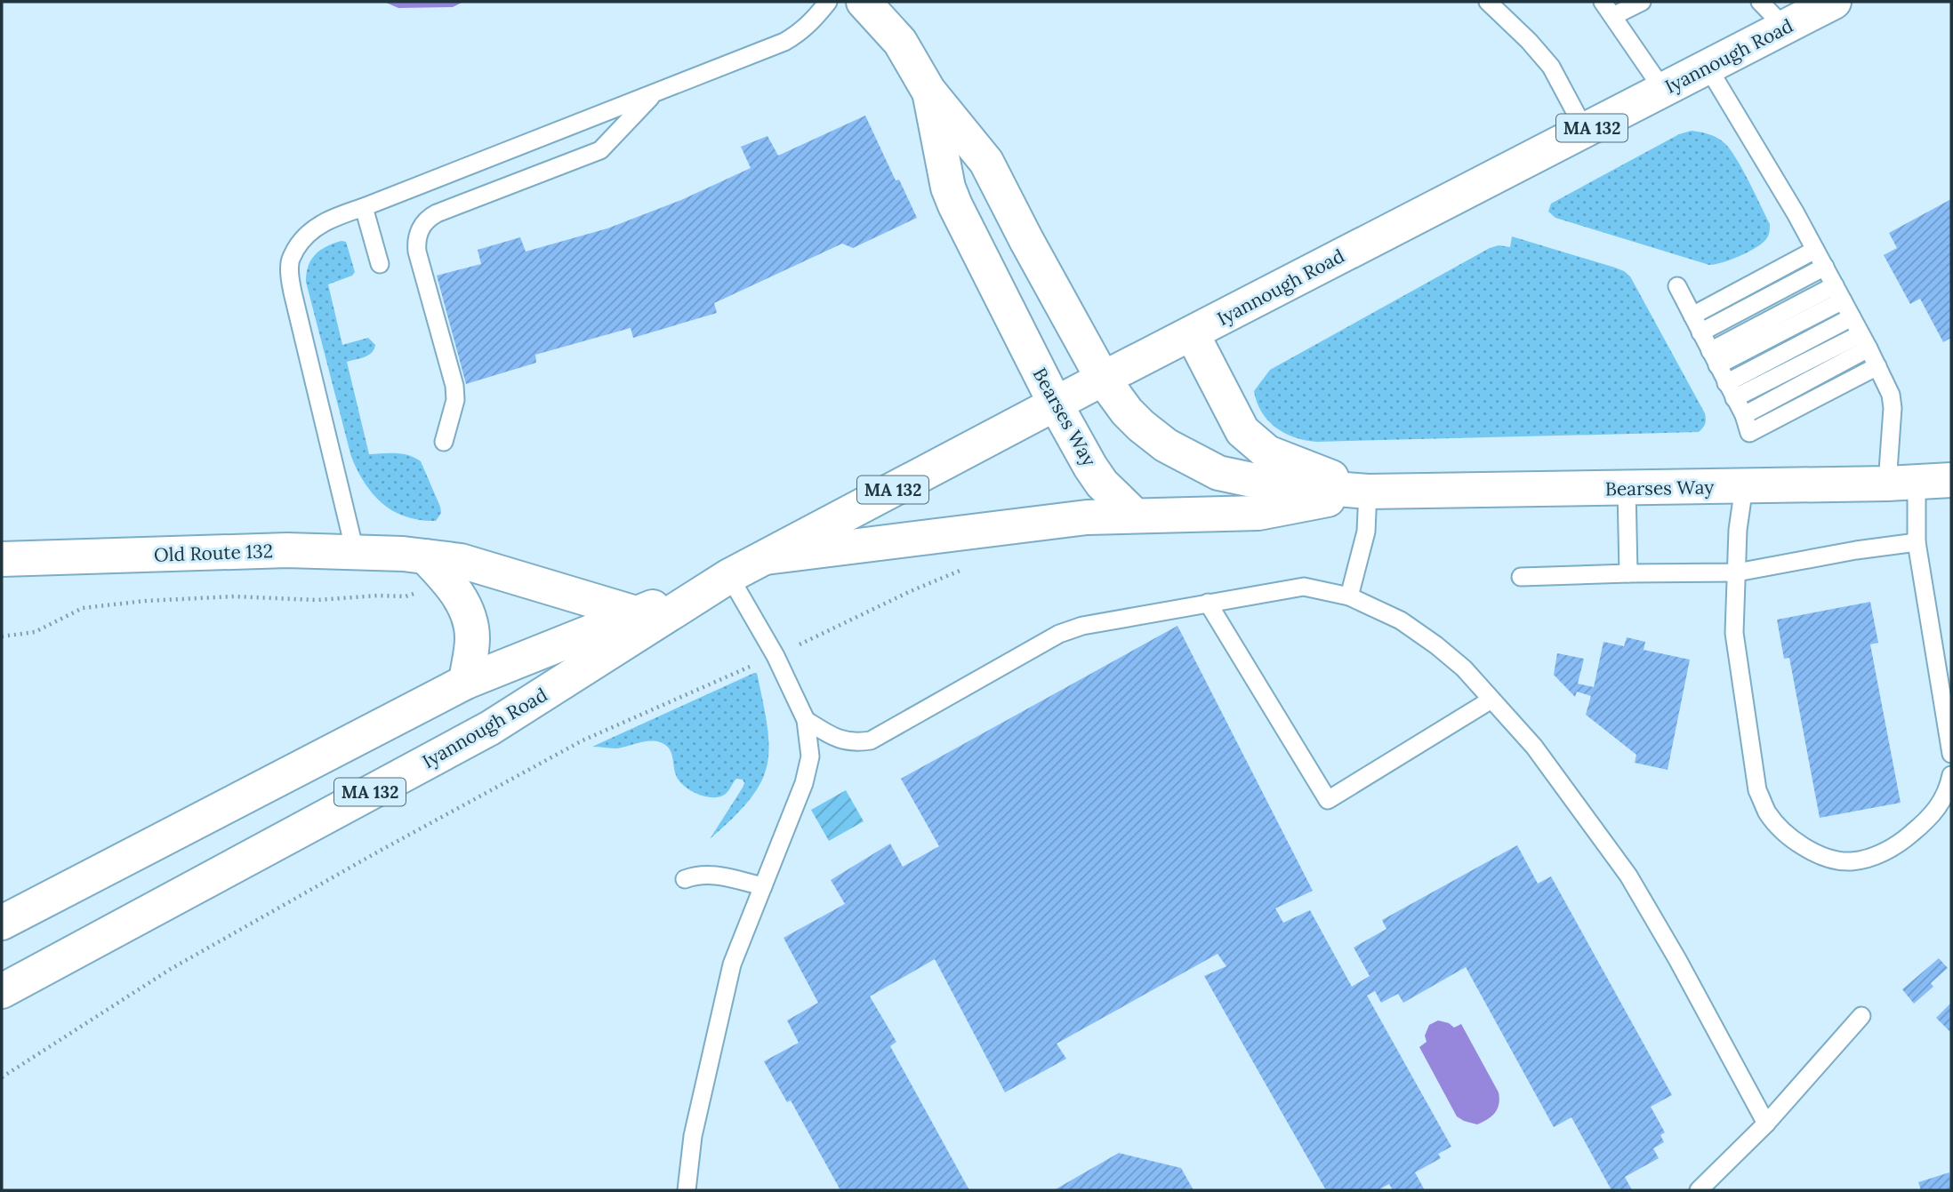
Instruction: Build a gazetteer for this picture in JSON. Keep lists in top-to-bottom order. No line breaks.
{"streets":{"main road":["Iyannough Road","MA 132","Bearses Way","Old Route 132"]},"crossings":[["Iyannough Road","Bearses Way"],["Iyannough Road","Old Route 132"]]}
